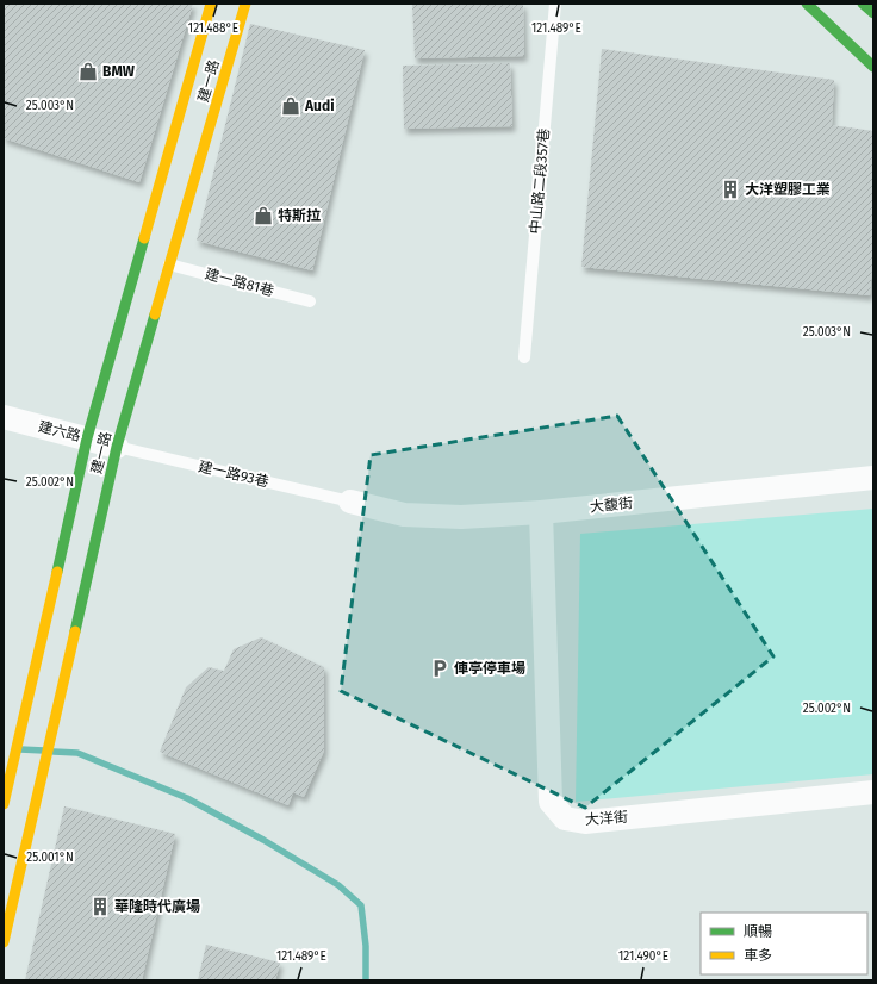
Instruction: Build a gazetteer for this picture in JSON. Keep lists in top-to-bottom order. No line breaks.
{"streets":{"street":["建一路","建六路","大馥街","大洋街"],"lane":["中山路二段357巷","建一路81巷","建一路93巷"]},"crossings":[["建一路","建一路81巷"],["建一路","建六路"],["建一路","建一路93巷"],["建六路","建一路93巷"],["建一路93巷","大馥街"],["大馥街","大洋街"]],"places":{"shop":["BMW","Audi","特斯拉"],"building":["大洋塑膠工業","華隆時代廣場"],"parking":["俥亭停車場"]},"legend":["順暢","車多"],"coordinates":["121.488°E","121.489°E","25.003°N","25.002°N","25.001°N","121.490°E"]}
